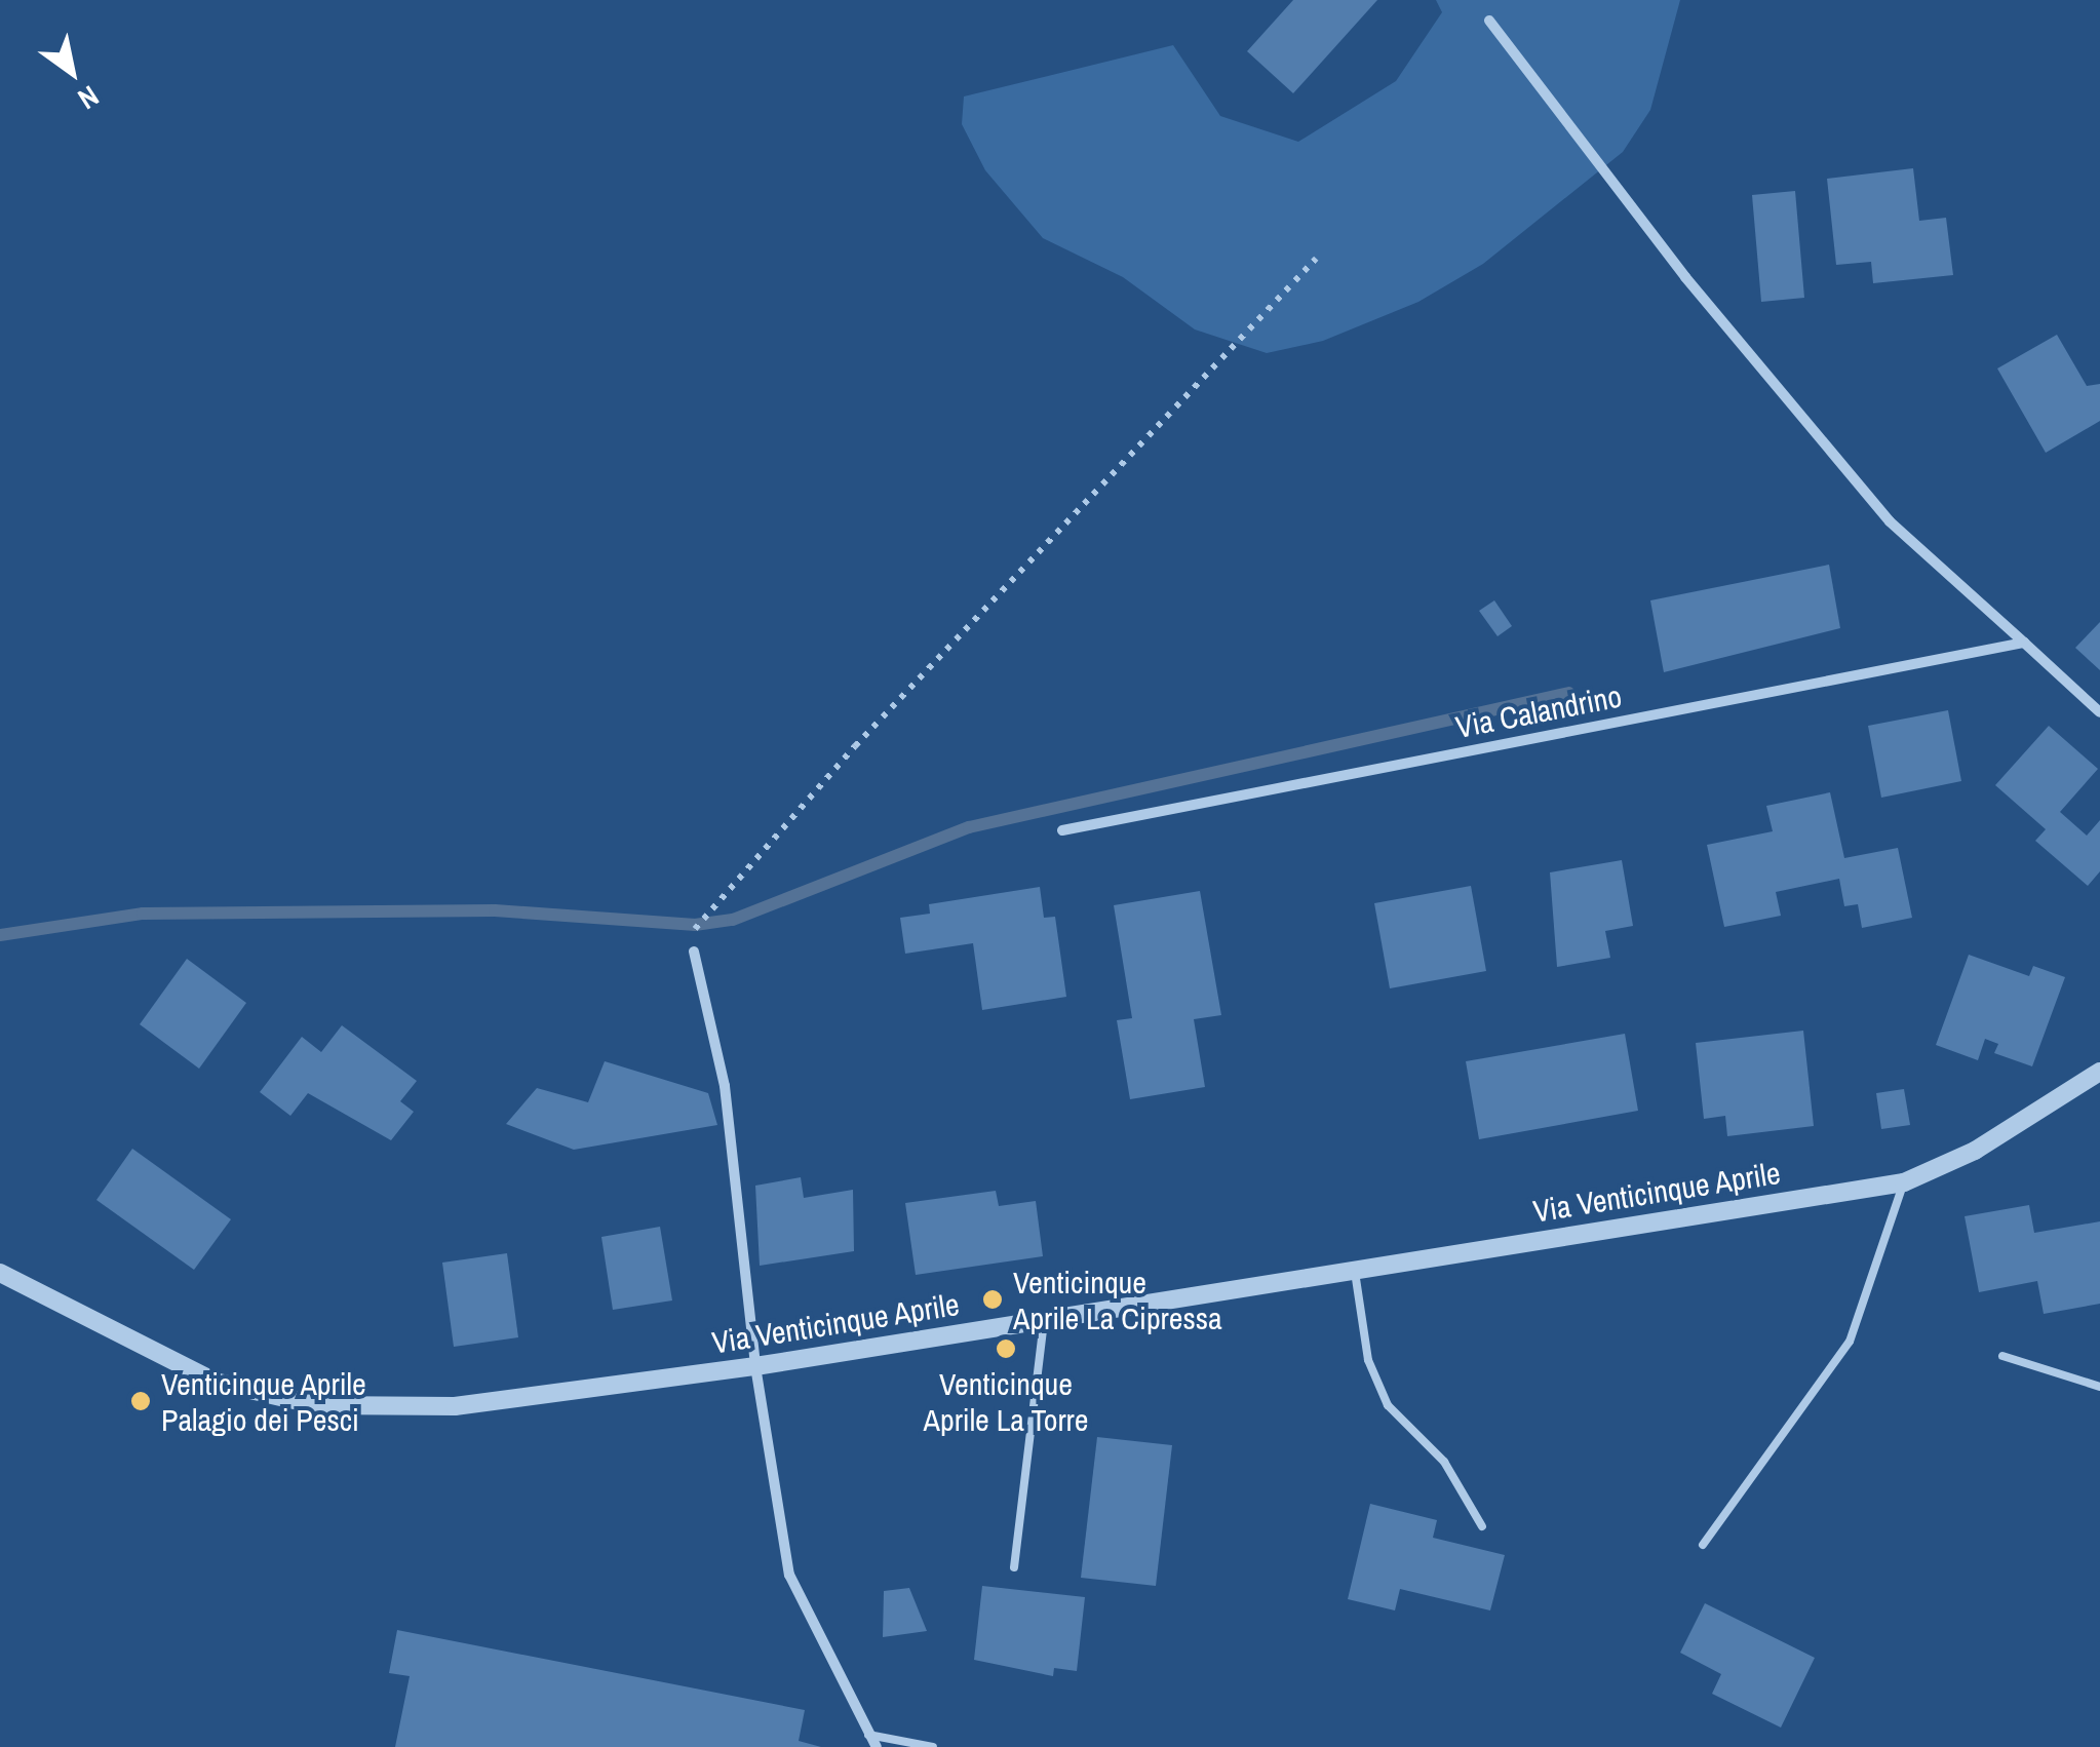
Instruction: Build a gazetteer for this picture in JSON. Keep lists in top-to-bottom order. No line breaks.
{"streets":{"street":["Via Calandrino","Via Venticinque Aprile"]},"places":["Venticinque Aprile La Cipressa","Venticinque Aprile La Torre","Venticinque Aprile Palagio dei Pesci"],"north":"bottom right"}
